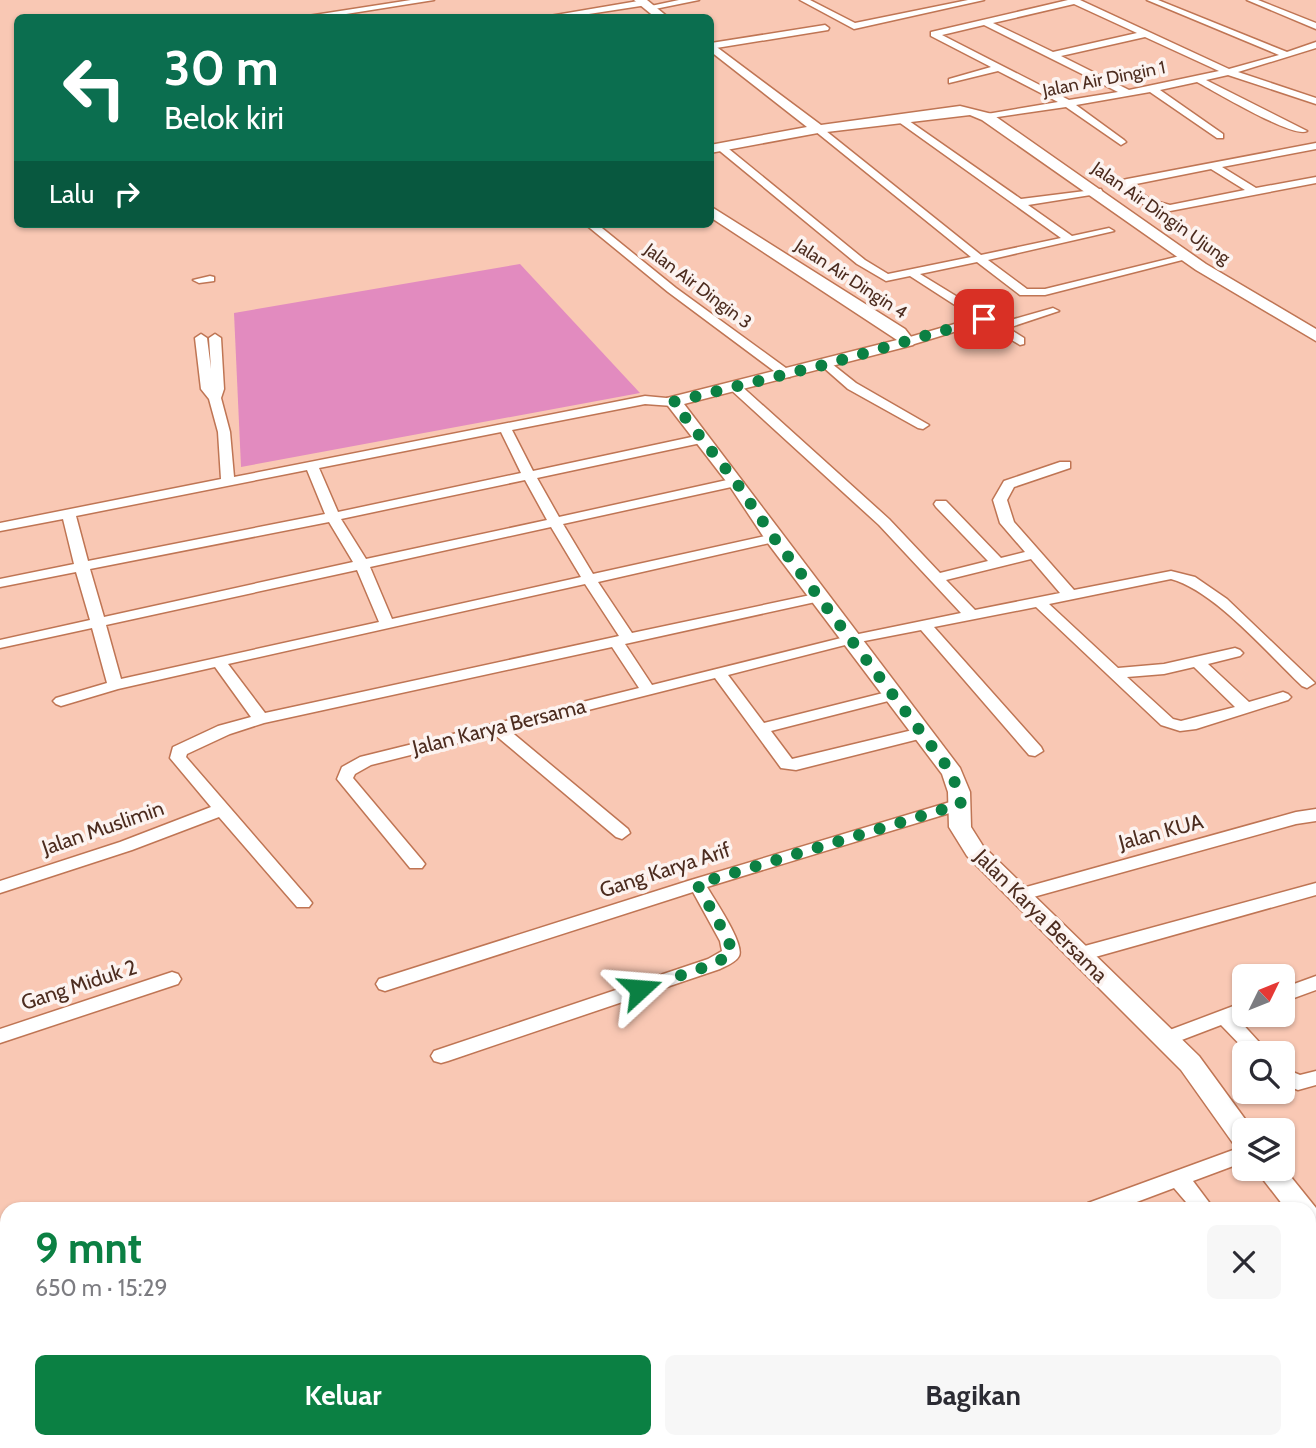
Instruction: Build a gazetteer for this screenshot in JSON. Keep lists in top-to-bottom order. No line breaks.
{"streets":{"street":["Jalan Air Dingin 1","Jalan Air Dingin Ujung","Jalan Air Dingin 4","Jalan Air Dingin 3","Jalan Karya Bersama","Jalan Muslimin","Jalan KUA","Gang Karya Arif","Gang Miduk 2"]},"crossings":[["Jalan Air Dingin 1","Jalan Air Dingin Ujung"],["Jalan Air Dingin 4","Jalan Air Dingin 3"],["Jalan Air Dingin 4","Jalan Karya Bersama"],["Jalan Karya Bersama","Jalan KUA"],["Jalan Karya Bersama","Gang Karya Arif"]],"north":"top right","page":{"turn":["30 m","Belok kiri"],"then":"Lalu","heading":["9 mnt","650 m · 15:29"],"buttons":["Keluar","Bagikan"]}}
